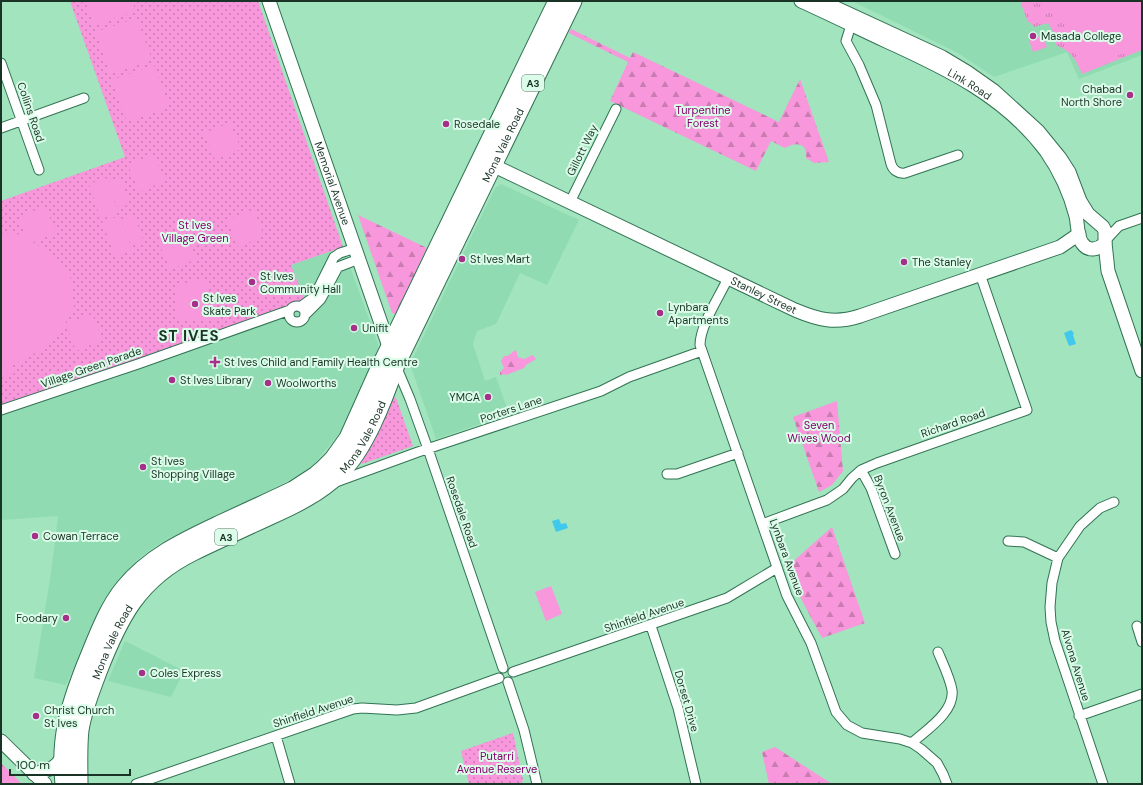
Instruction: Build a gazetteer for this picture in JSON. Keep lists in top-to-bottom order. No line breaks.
{"streets":{"highway":["A3","Mona Vale Road"],"street":["Link Road","Collins Road","Gillott Way","Memorial Avenue","Stanley Street","Village Green Parade","Porters Lane","Richard Road","Byron Avenue","Rosedale Road","Lynbara Avenue","Shinfield Avenue","Alvona Avenue","Dorset Drive"]},"crossings":[["Link Road","Stanley Street"],["Mona Vale Road","Memorial Avenue"],["Mona Vale Road","Stanley Street"],["Mona Vale Road","Porters Lane"],["Mona Vale Road","Rosedale Road"],["Gillott Way","Stanley Street"],["Memorial Avenue","Rosedale Road"],["Stanley Street","Richard Road"],["Stanley Street","Lynbara Avenue"],["Porters Lane","Rosedale Road"],["Porters Lane","Lynbara Avenue"],["Richard Road","Byron Avenue"],["Richard Road","Lynbara Avenue"],["Rosedale Road","Shinfield Avenue"],["Lynbara Avenue","Shinfield Avenue"],["Shinfield Avenue","Dorset Drive"]],"districts":["ST IVES"],"parks":["Turpentine Forest","St Ives Village Green","Seven Wives Wood","Putarri Avenue Reserve"],"places":{"other":["Masada College","Chabad North Shore","Rosedale","St Ives Mart","The Stanley","St Ives Community Hall","St Ives Skate Park","Lynbara Apartments","Unifit","St Ives Library","Woolworths","YMCA","St Ives Shopping Village","Cowan Terrace","Foodary","Coles Express","Christ Church St Ives"],"health":["St Ives Child and Family Health Centre"]},"scale_bar":"100 m"}
